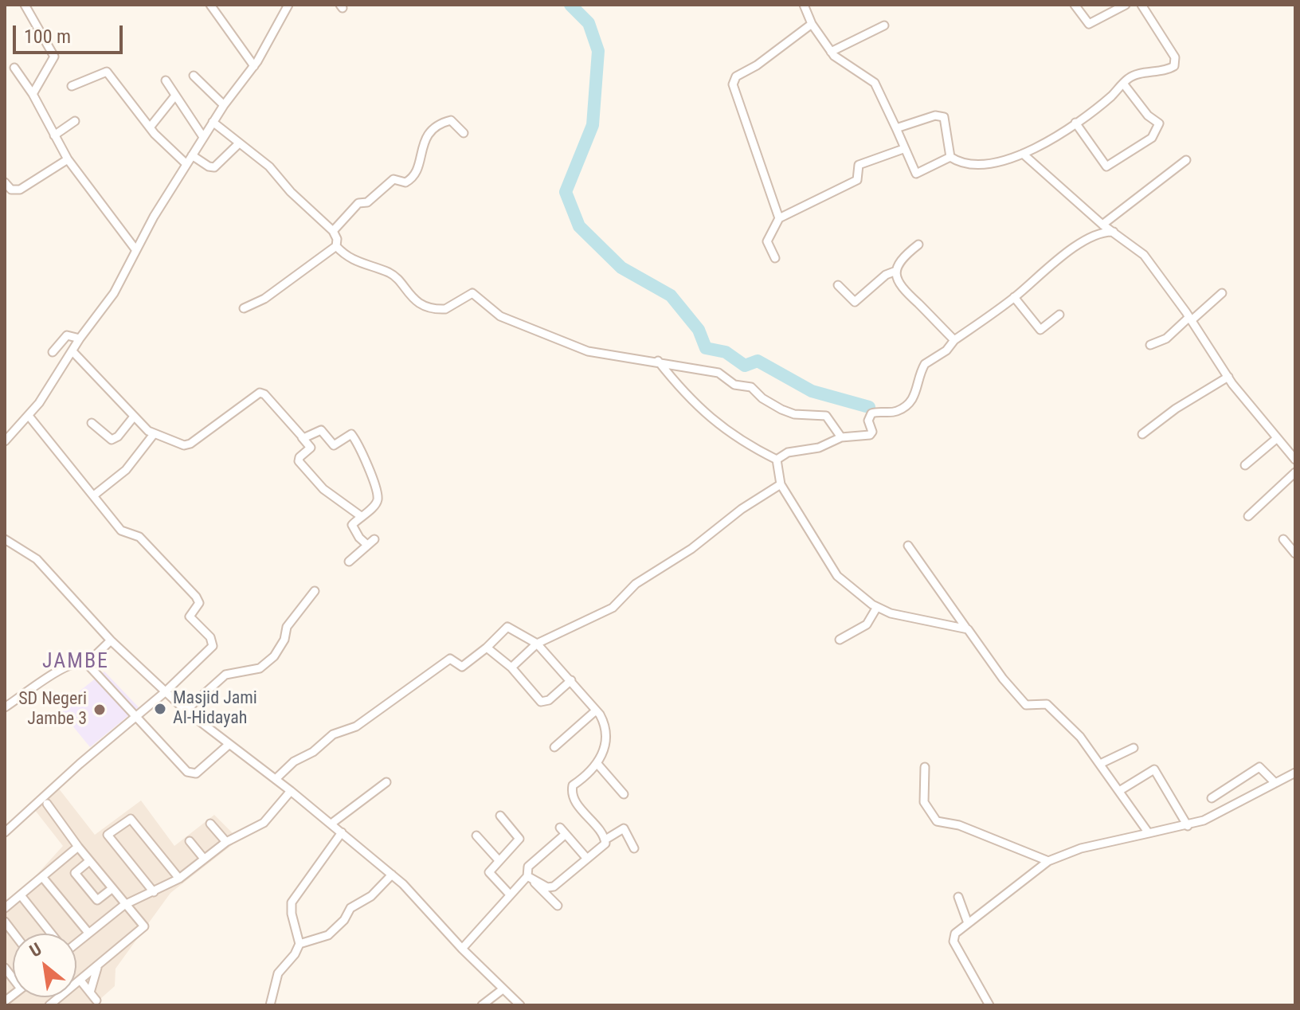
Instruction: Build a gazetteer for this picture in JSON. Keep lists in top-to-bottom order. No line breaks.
{"districts":["JAMBE"],"places":["Masjid Jami Al-Hidayah","SD Negeri Jambe 3"],"scale_bar":"100 m","north":"top left"}
